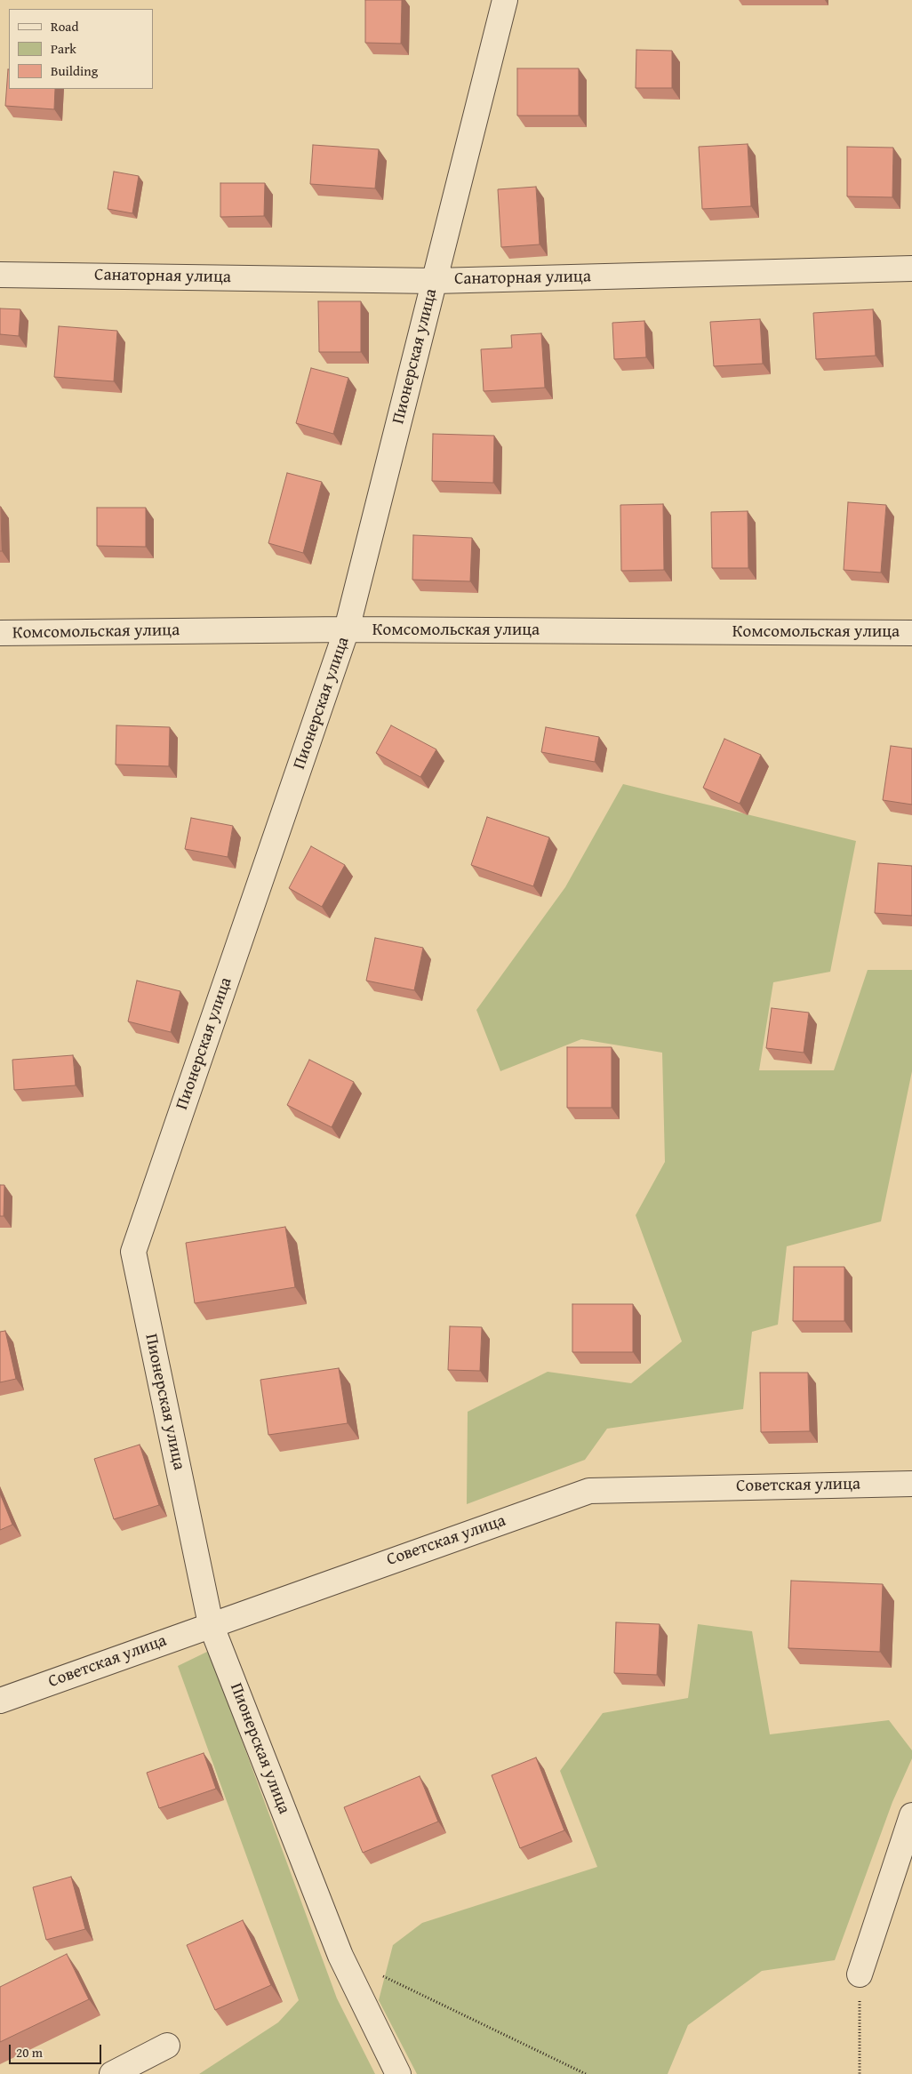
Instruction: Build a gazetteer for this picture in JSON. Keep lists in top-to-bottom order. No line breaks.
{"streets":{"street":["Санаторная улица","Пионерская улица","Комсомольская улица","Советская улица"]},"crossings":[["Санаторная улица","Пионерская улица"],["Пионерская улица","Комсомольская улица"],["Пионерская улица","Советская улица"]],"legend":["Road","Park","Building"],"scale_bar":"20 m"}
